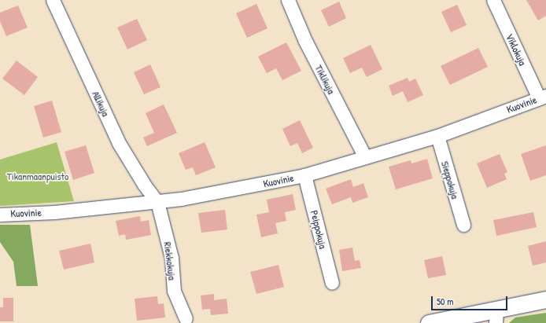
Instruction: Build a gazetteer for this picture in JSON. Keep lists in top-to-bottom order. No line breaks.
{"streets":{"street":["Viklokuja","Tiklikuja","Allikuja","Kuovinie","Sieppokuja","Peippokuja","Riekkokuja"]},"crossings":[["Viklokuja","Kuovinie"],["Tiklikuja","Kuovinie"],["Allikuja","Kuovinie"],["Allikuja","Riekkokuja"],["Kuovinie","Sieppokuja"],["Kuovinie","Peippokuja"],["Kuovinie","Riekkokuja"]],"parks":["Tikanmaanpuisto"],"scale_bar":"50 m"}
